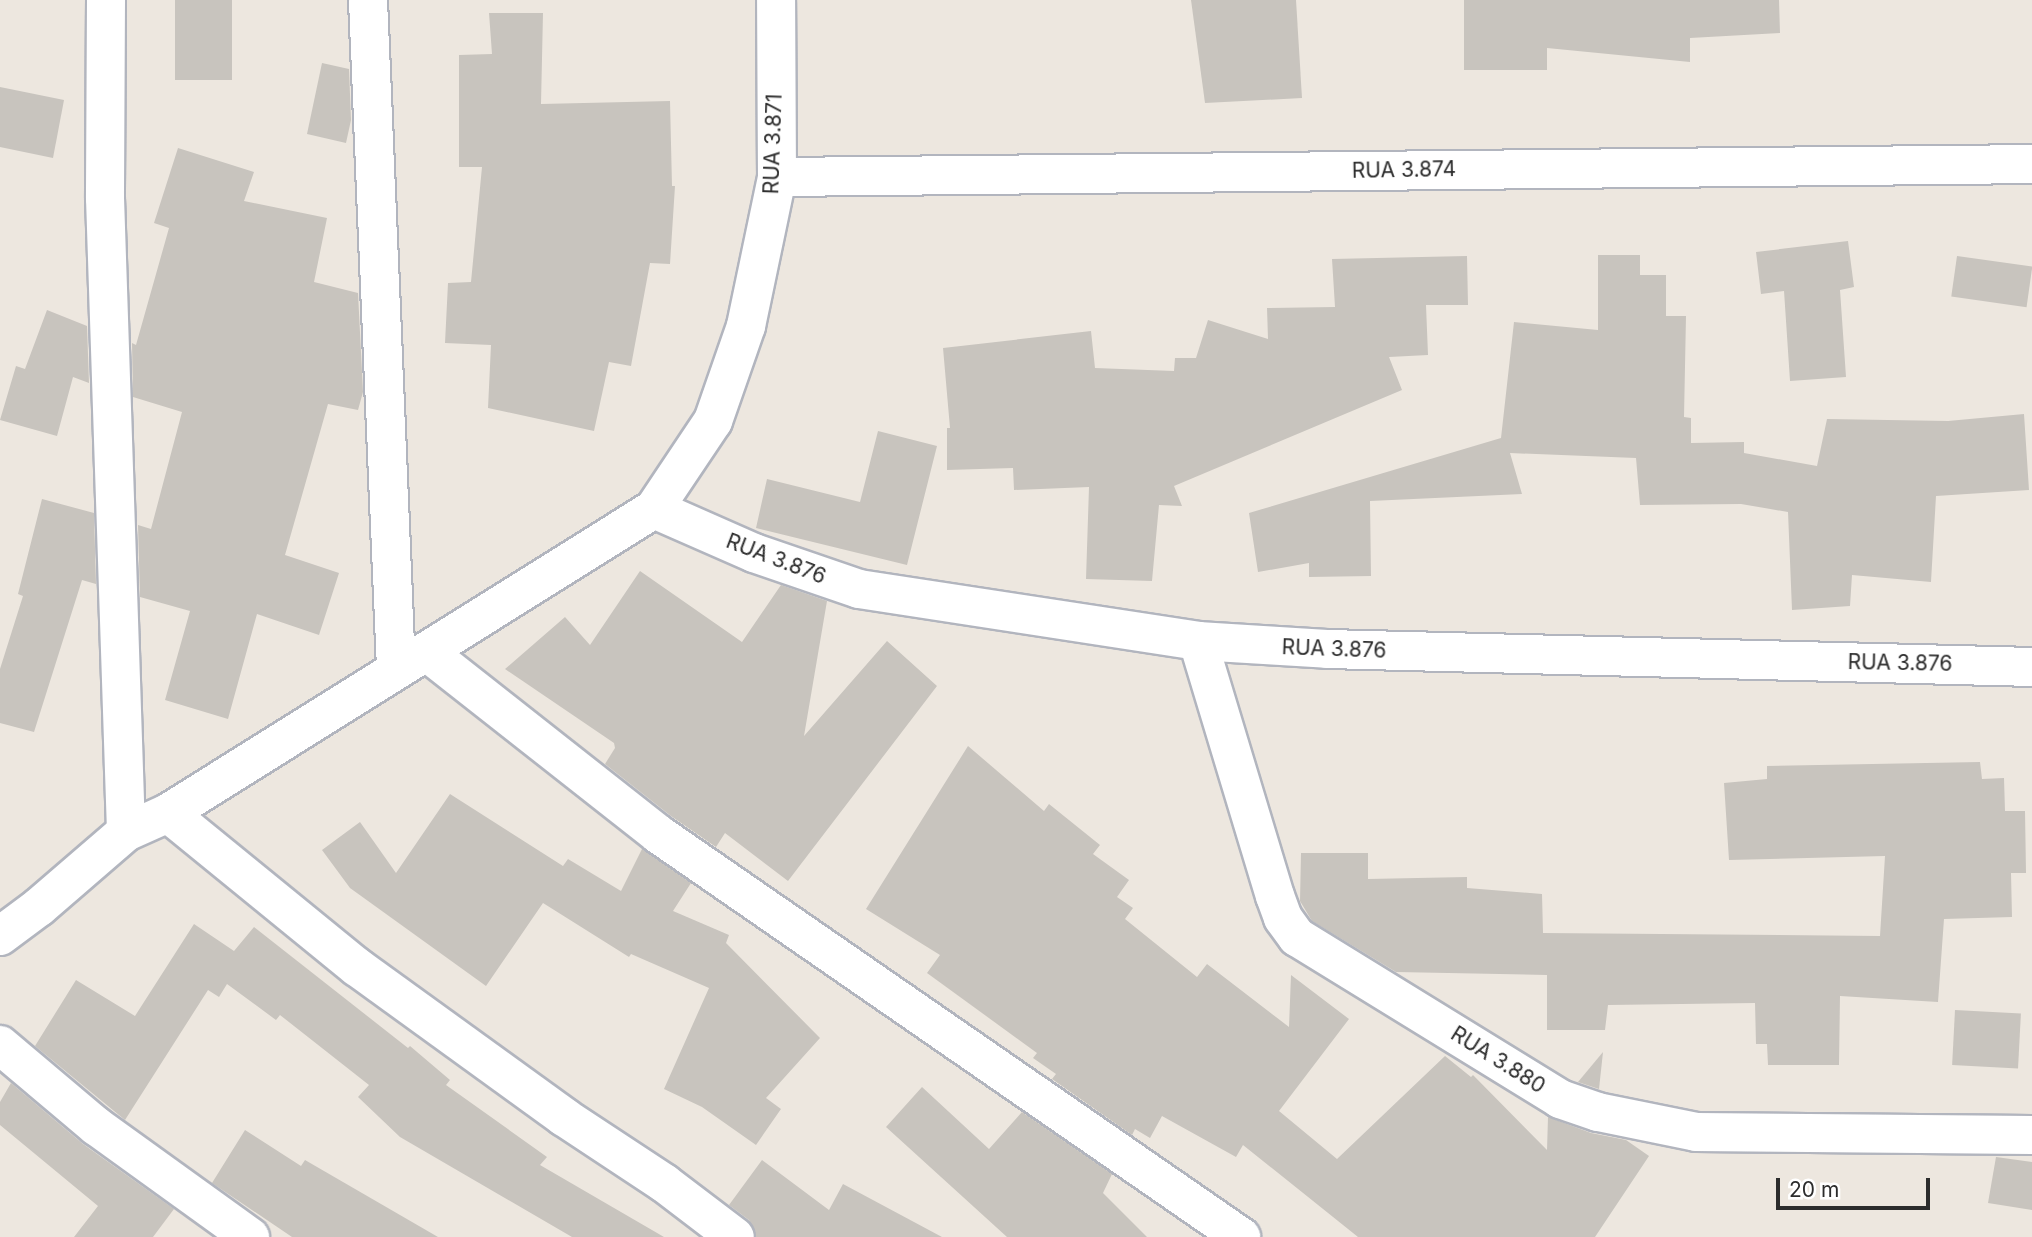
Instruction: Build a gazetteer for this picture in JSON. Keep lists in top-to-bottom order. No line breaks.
{"streets":{"street":["RUA 3.871","RUA 3.874","RUA 3.876","RUA 3.880"]},"crossings":[["RUA 3.871","RUA 3.874"],["RUA 3.871","RUA 3.876"],["RUA 3.876","RUA 3.880"]],"scale_bar":"20 m"}
